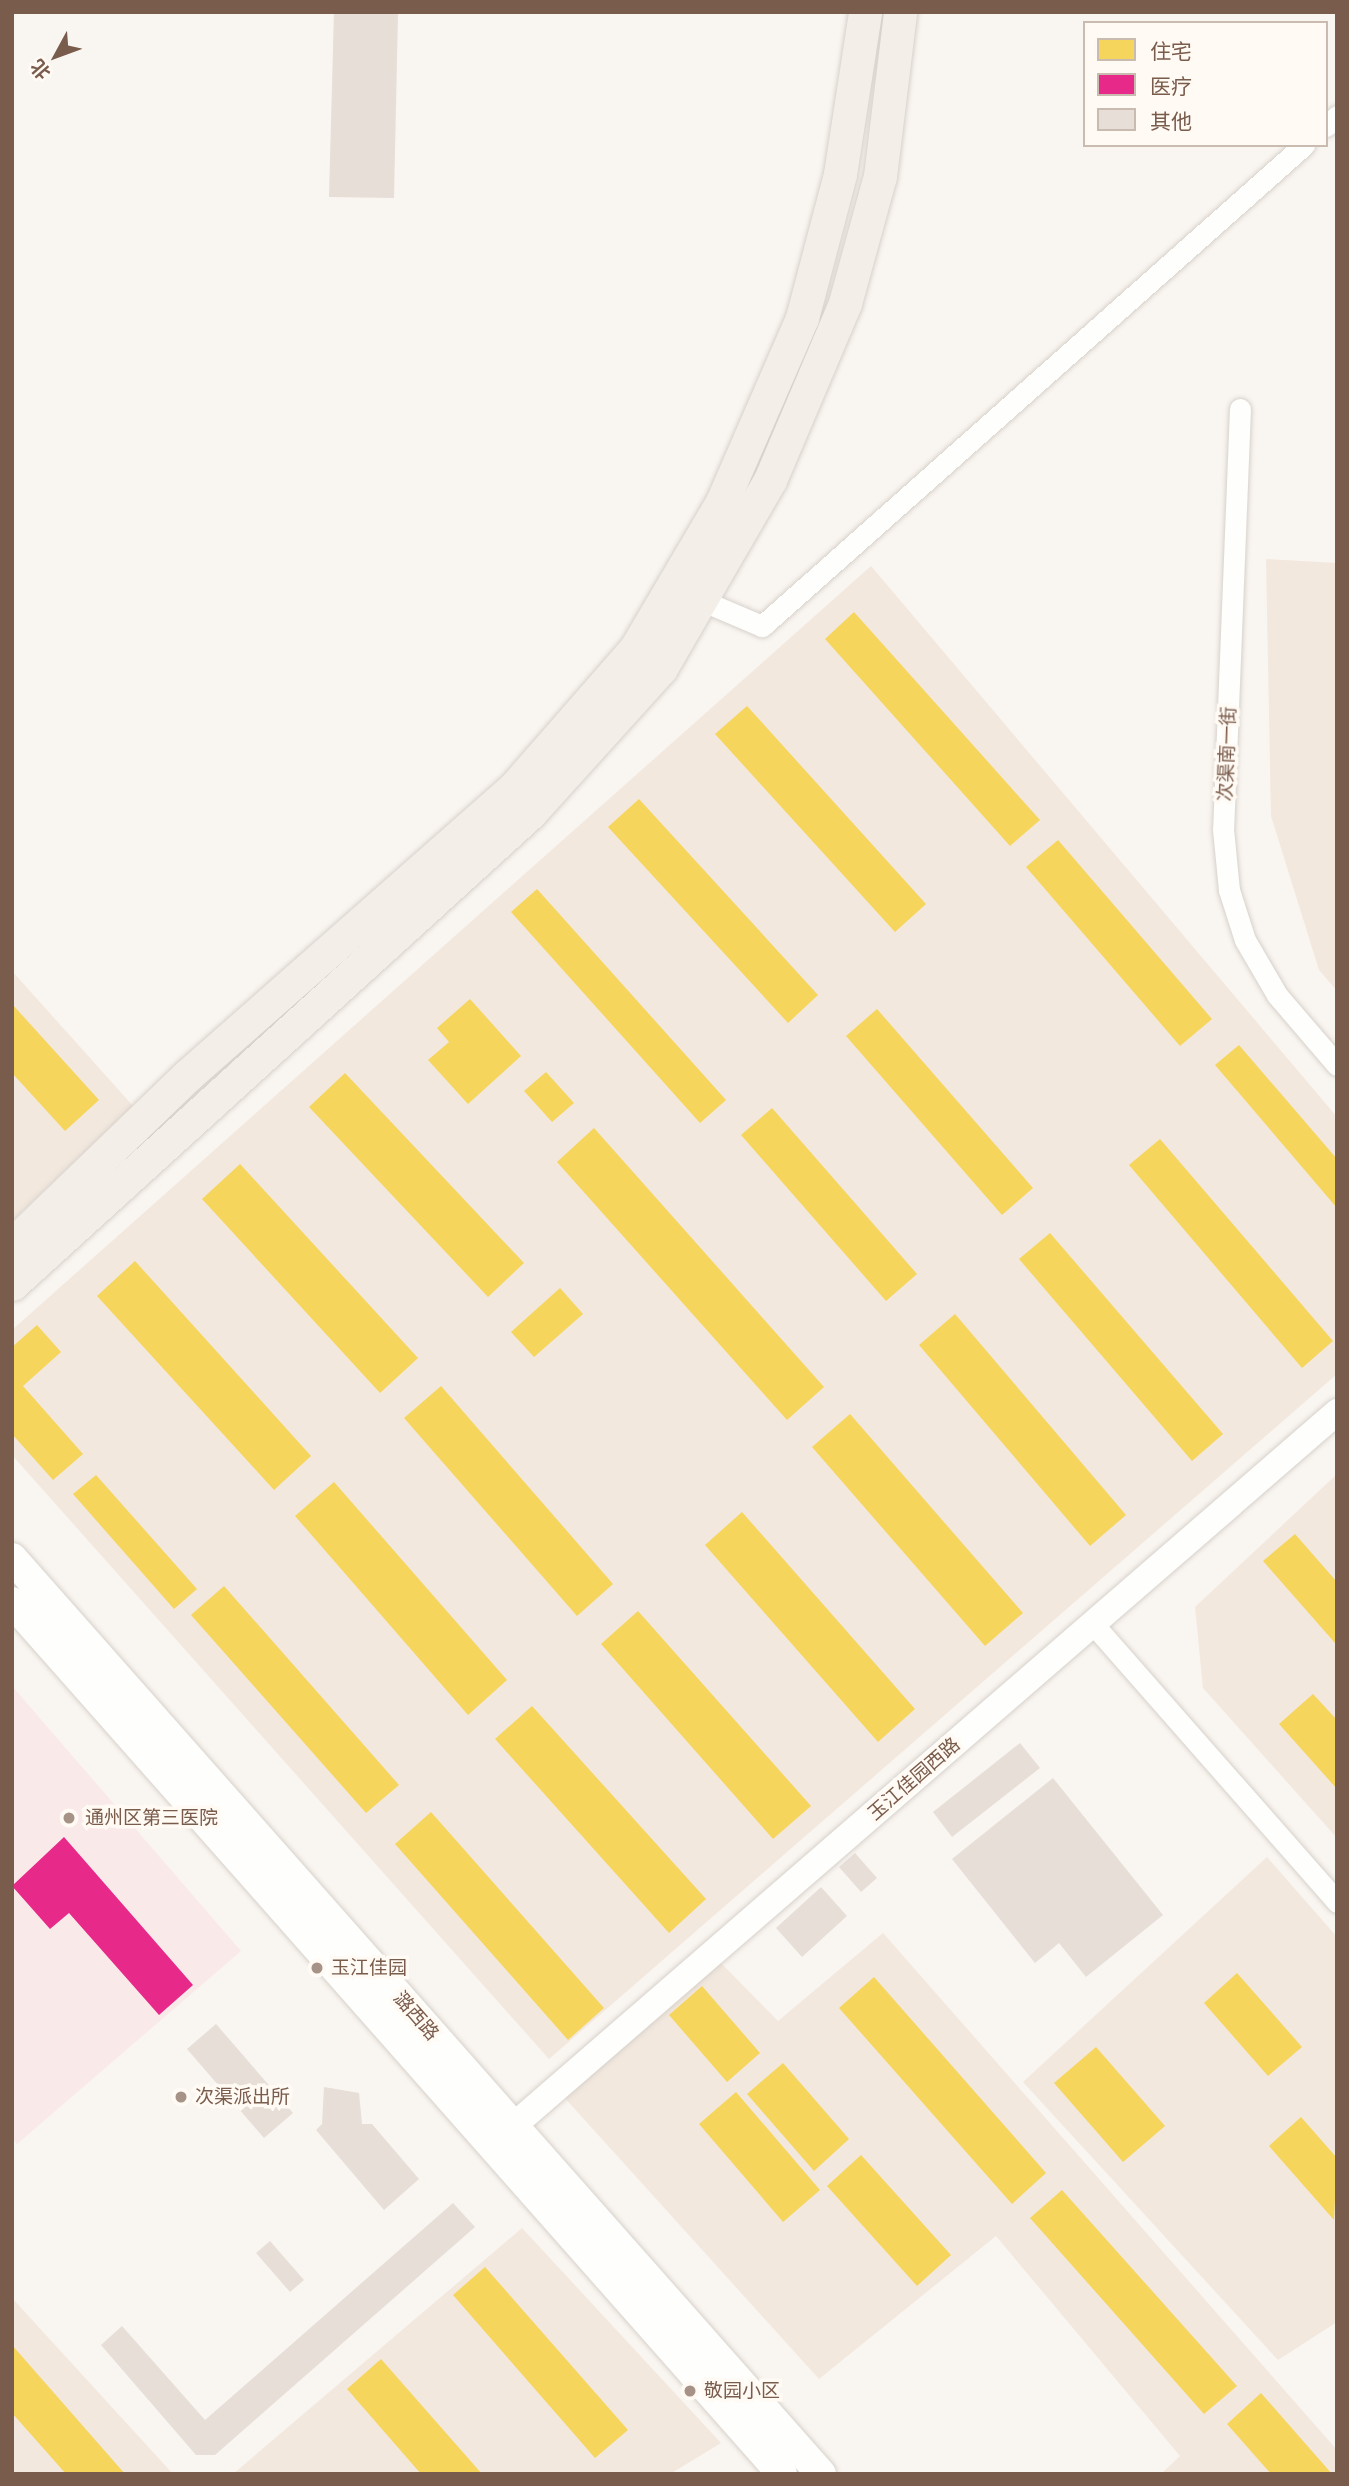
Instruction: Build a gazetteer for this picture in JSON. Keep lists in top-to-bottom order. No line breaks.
{"streets":{"main road":["潞西路"],"street":["次渠南一街","玉江佳园西路"]},"crossings":[["玉江佳园西路","潞西路"]],"places":["通州区第三医院","玉江佳园","次渠派出所","敬园小区"],"legend":["住宅","医疗","其他"],"north":"bottom left"}
